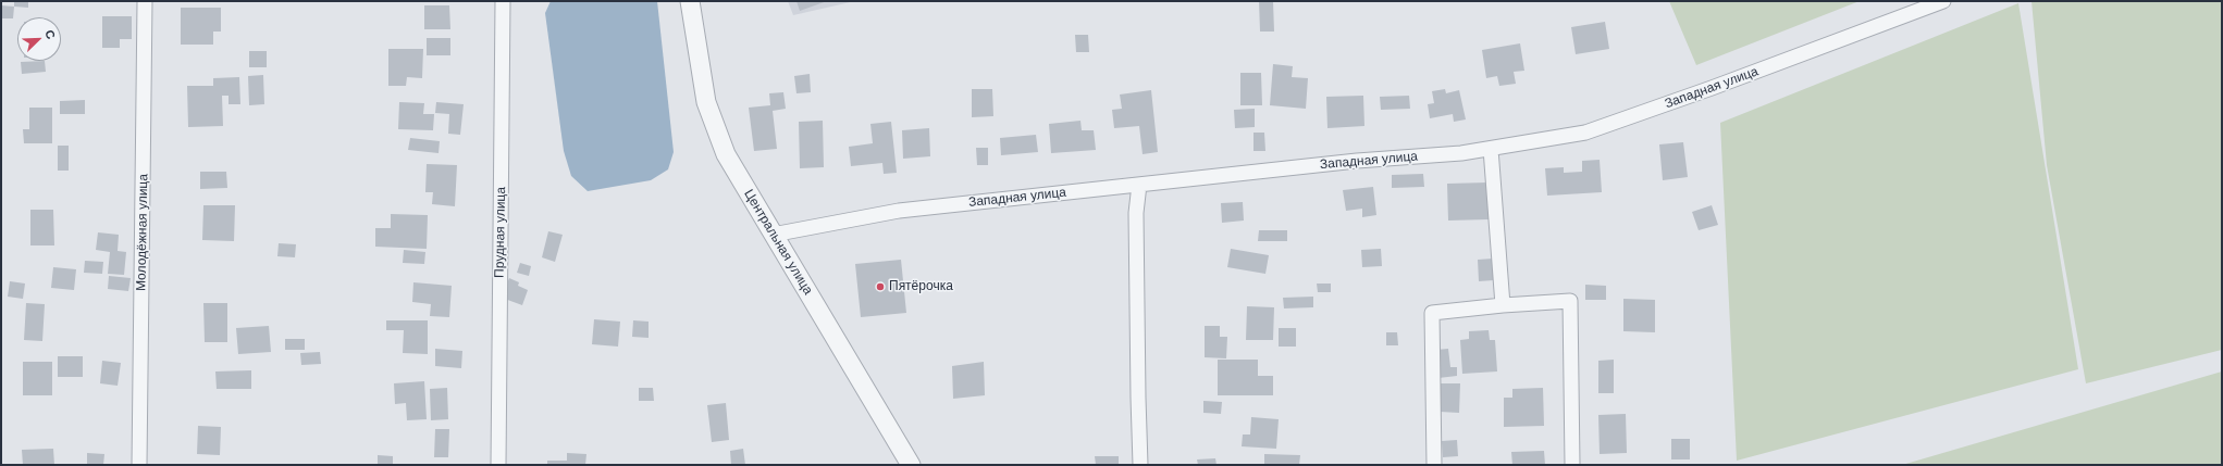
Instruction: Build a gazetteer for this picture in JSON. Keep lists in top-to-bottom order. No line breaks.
{"streets":{"street":["Западная улица","Молодёжная улица","Прудная улица","Центральная улица"]},"crossings":[["Западная улица","Центральная улица"]],"places":["Пятёрочка"],"north":"top right"}
